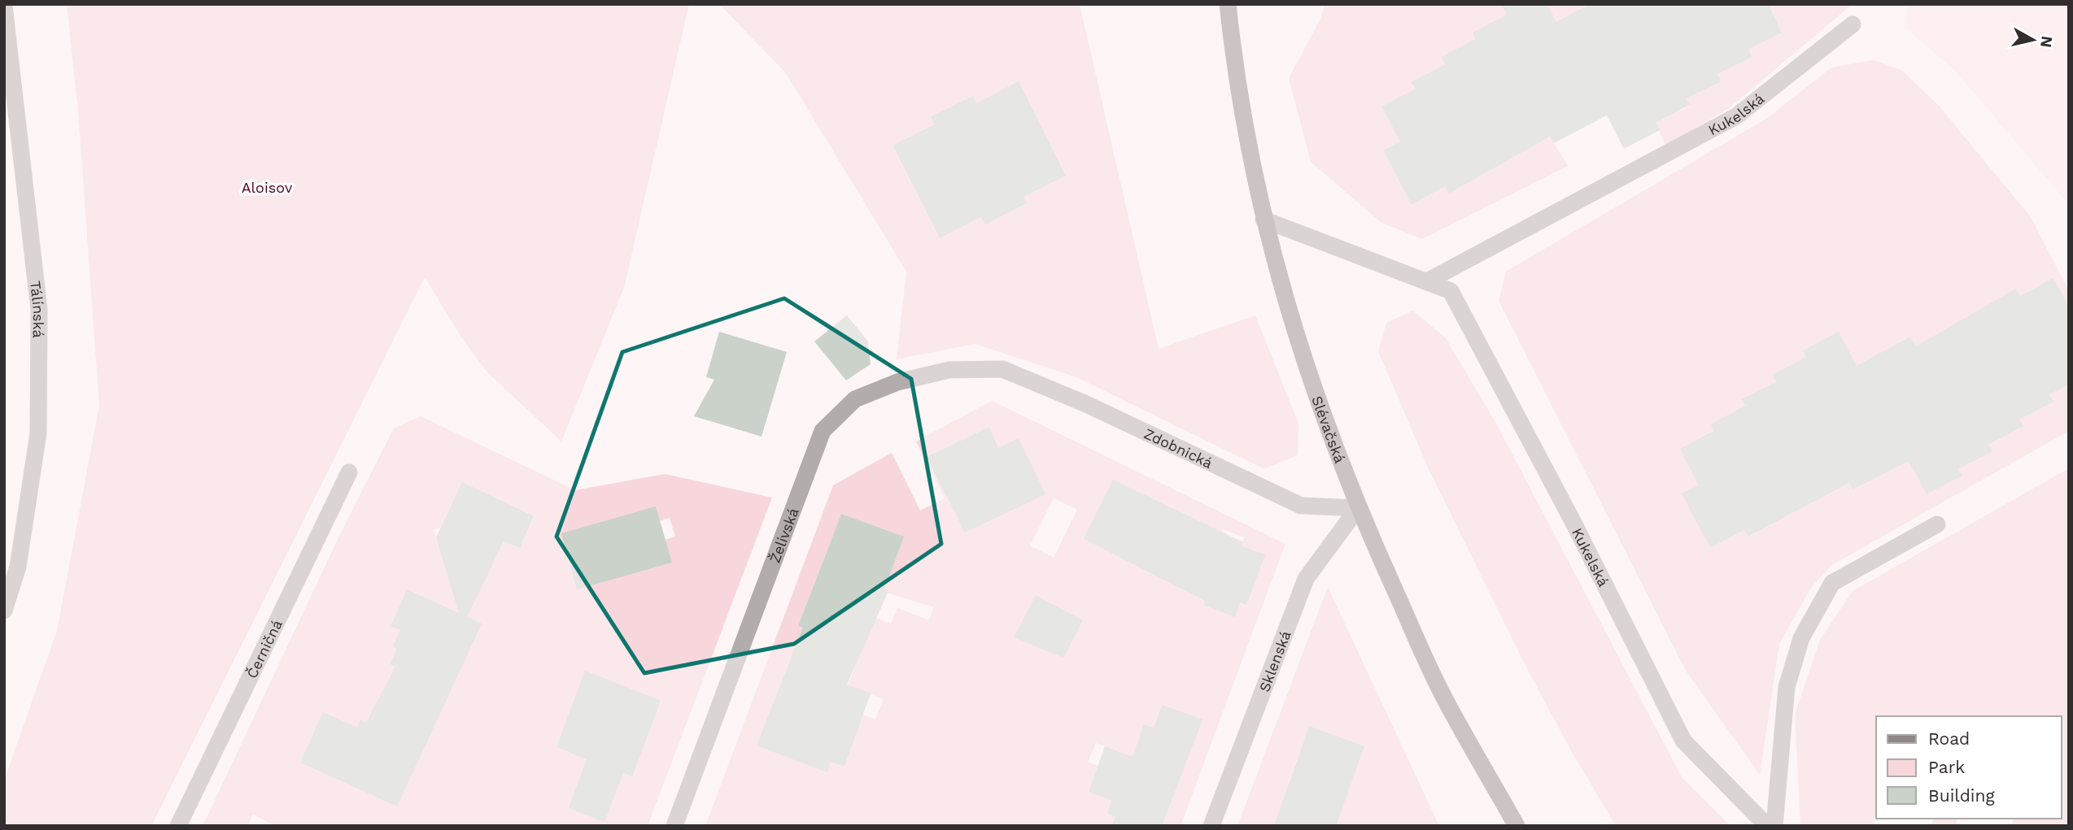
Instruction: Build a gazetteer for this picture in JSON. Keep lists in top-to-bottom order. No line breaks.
{"streets":{"street":["Kukelská","Tálínská","Slévačská","Zdobnická","Želivská","Černičná","Sklenská"]},"crossings":[["Kukelská","Slévačská"],["Slévačská","Zdobnická"],["Slévačská","Sklenská"],["Zdobnická","Želivská"],["Zdobnická","Sklenská"]],"parks":["Aloisov"],"legend":["Road","Park","Building"],"north":"right"}
